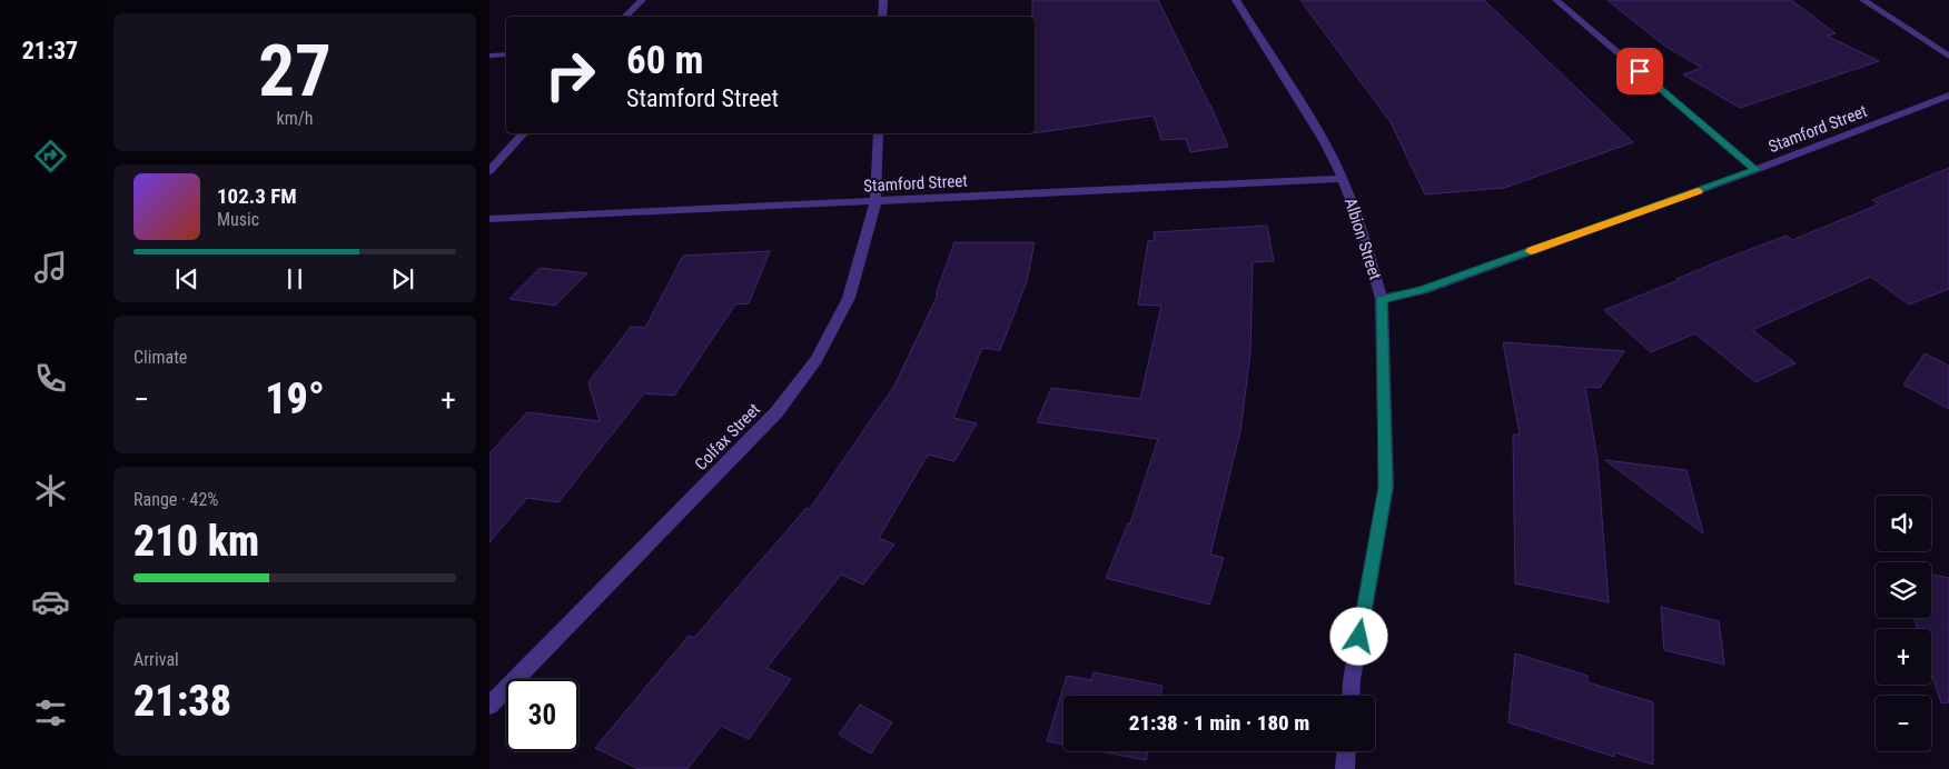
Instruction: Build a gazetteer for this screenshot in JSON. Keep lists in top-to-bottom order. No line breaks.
{"streets":{"street":["Stamford Street","Albion Street","Colfax Street"]},"crossings":[["Stamford Street","Albion Street"],["Stamford Street","Colfax Street"]],"page":{"tabs":"21:37","tile":[["27","km/h"],"Climate",["Range · 42%","210 km"],["Arrival","21:38"]],"turn":["60 m","Stamford Street"],"song":["102.3 FM","Music"],"heat":["−","19°","+"],"map_buttons":["+","−"],"limit":"30","trip":"21:38 · 1 min · 180 m"}}
